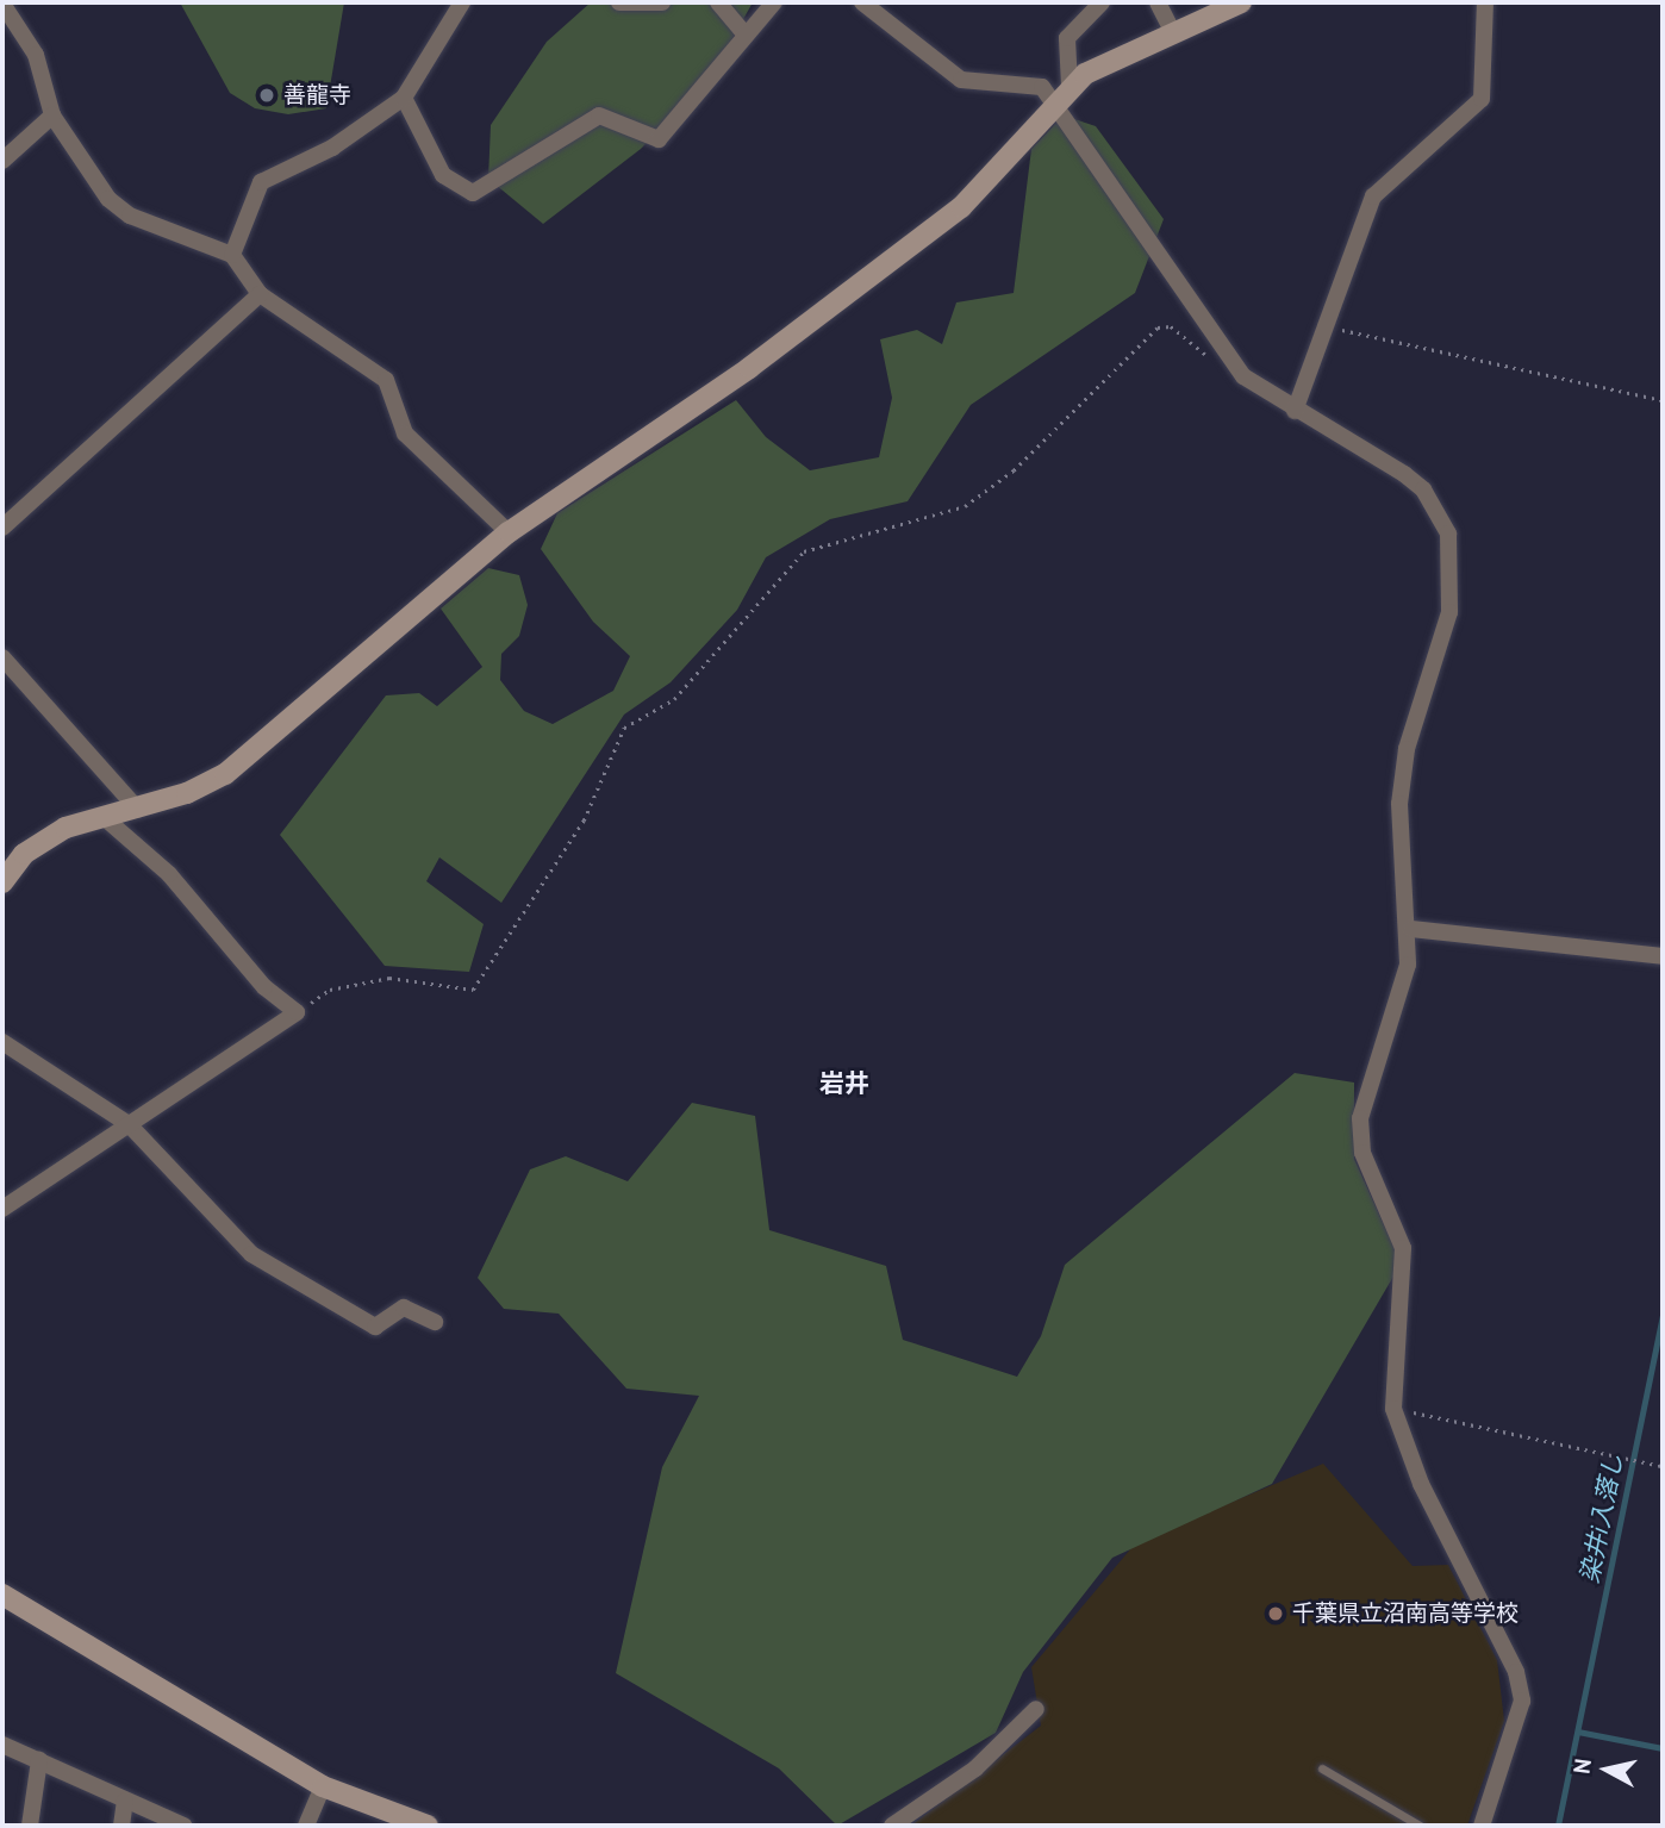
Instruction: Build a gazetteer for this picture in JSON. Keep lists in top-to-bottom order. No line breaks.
{"districts":["岩井"],"water":["染井i入落し"],"places":["善龍寺","千葉県立沼南高等学校"],"north":"left"}
